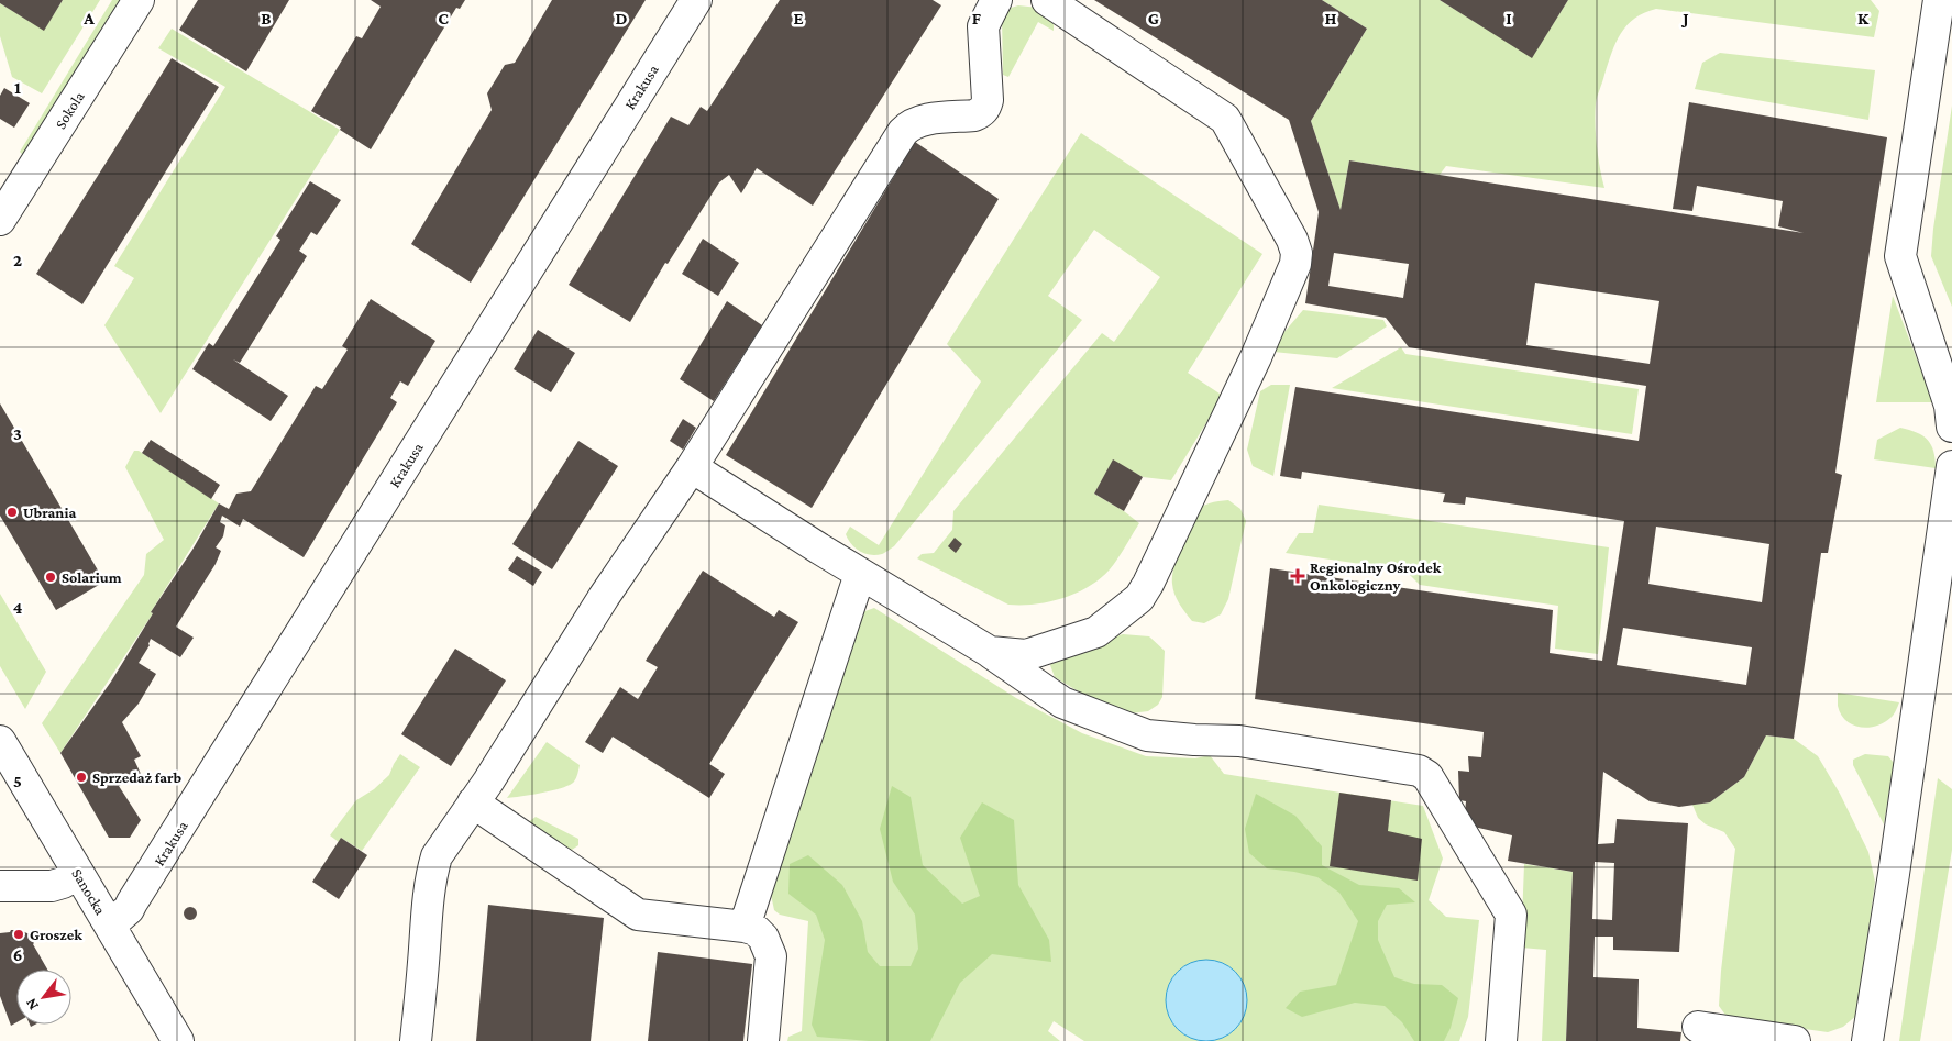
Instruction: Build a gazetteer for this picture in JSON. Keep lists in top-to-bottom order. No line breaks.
{"streets":{"street":["Krakusa","Sokola","Sanocka"]},"crossings":[["Krakusa","Sanocka"]],"places":{"other":["Ubrania","Solarium","Sprzedaż farb","Groszek"],"health":["Regionalny Ośrodek Onkologiczny"]},"north":"bottom left","grid":{"columns":["A","B","C","D","E","F","G","H","I","J","K"],"rows":["1","2","3","4","5","6"]}}
